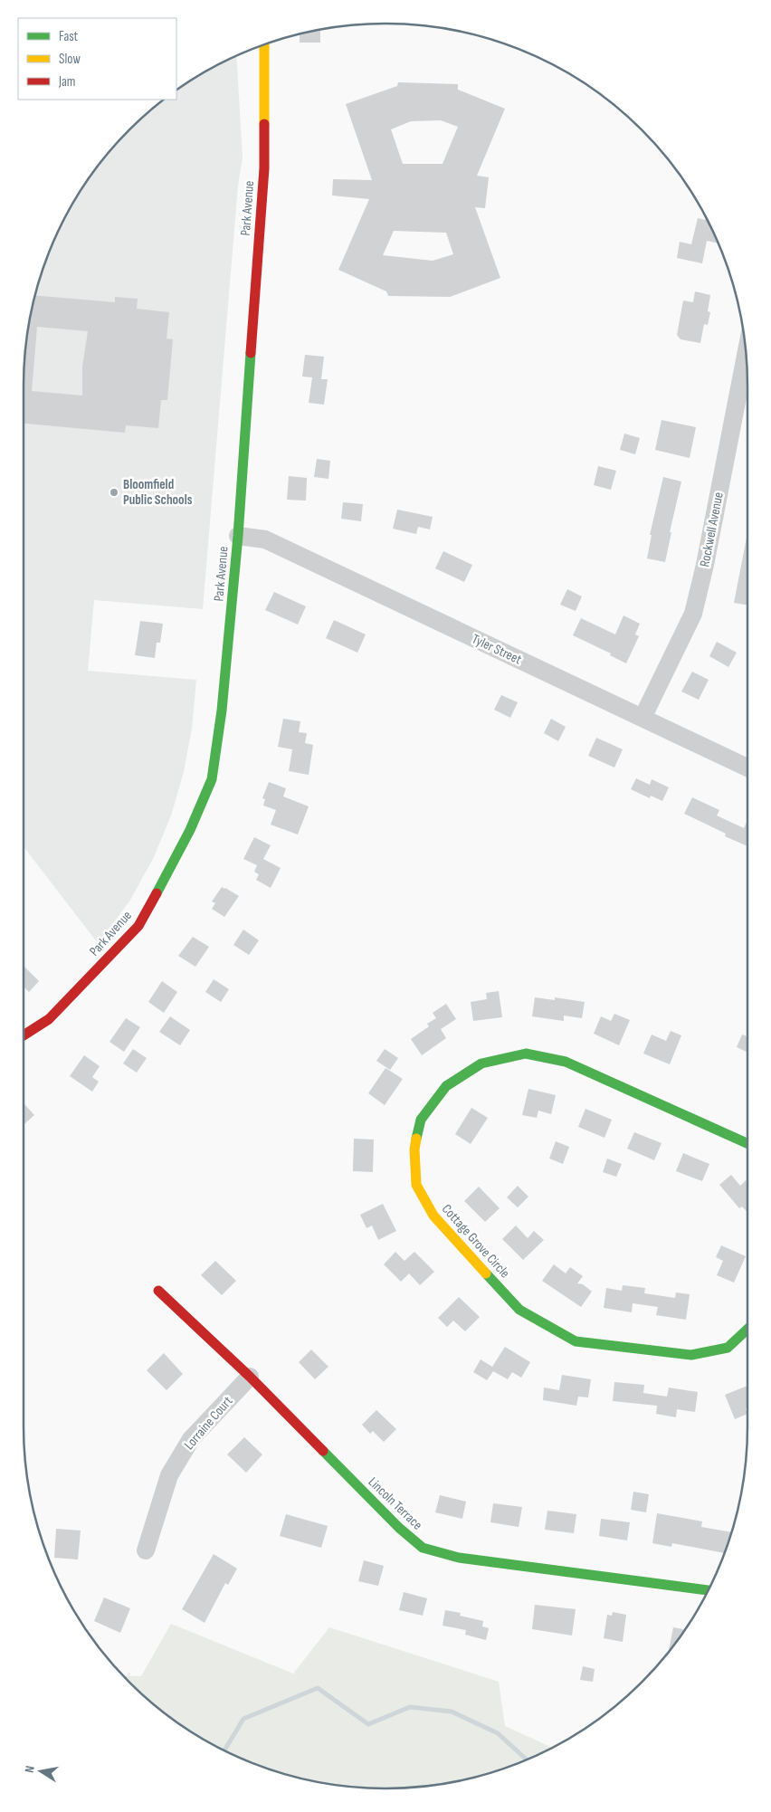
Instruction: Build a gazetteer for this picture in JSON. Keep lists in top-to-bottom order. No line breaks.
{"streets":{"street":["Park Avenue","Rockwell Avenue","Tyler Street","Cottage Grove Circle","Lorraine Court","Lincoln Terrace"]},"crossings":[["Park Avenue","Tyler Street"],["Rockwell Avenue","Tyler Street"],["Lorraine Court","Lincoln Terrace"]],"places":["Bloomfield Public Schools"],"legend":["Fast","Slow","Jam"],"north":"left"}
